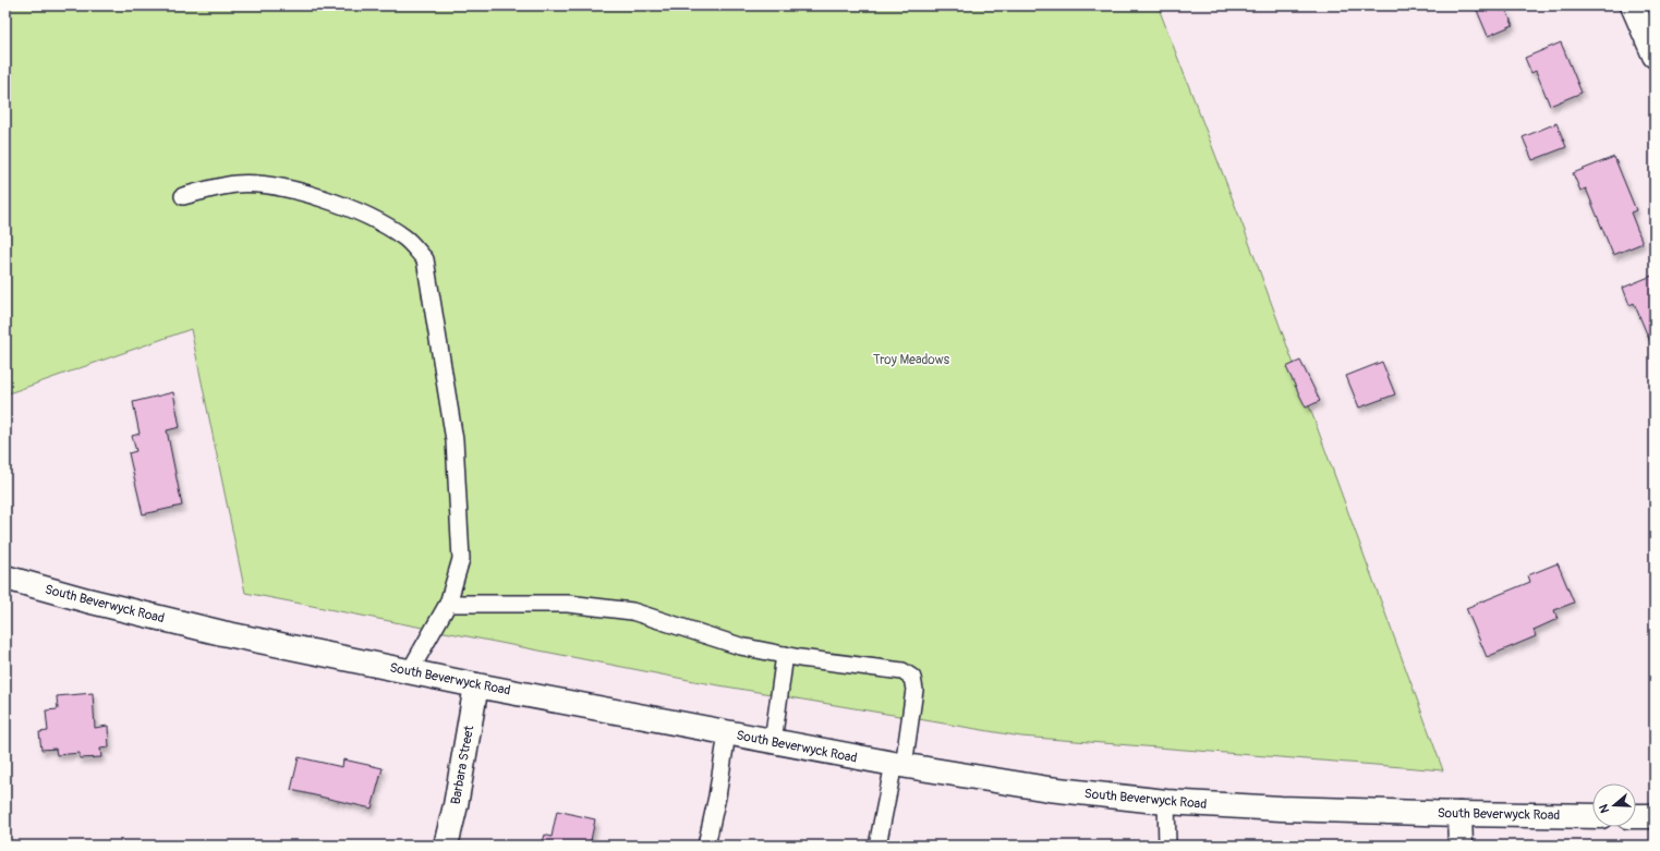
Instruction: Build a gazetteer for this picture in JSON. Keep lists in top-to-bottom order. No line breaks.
{"streets":{"main road":["South Beverwyck Road","Barbara Street"]},"crossings":[["South Beverwyck Road","Barbara Street"]],"parks":["Troy Meadows"],"north":"left"}
